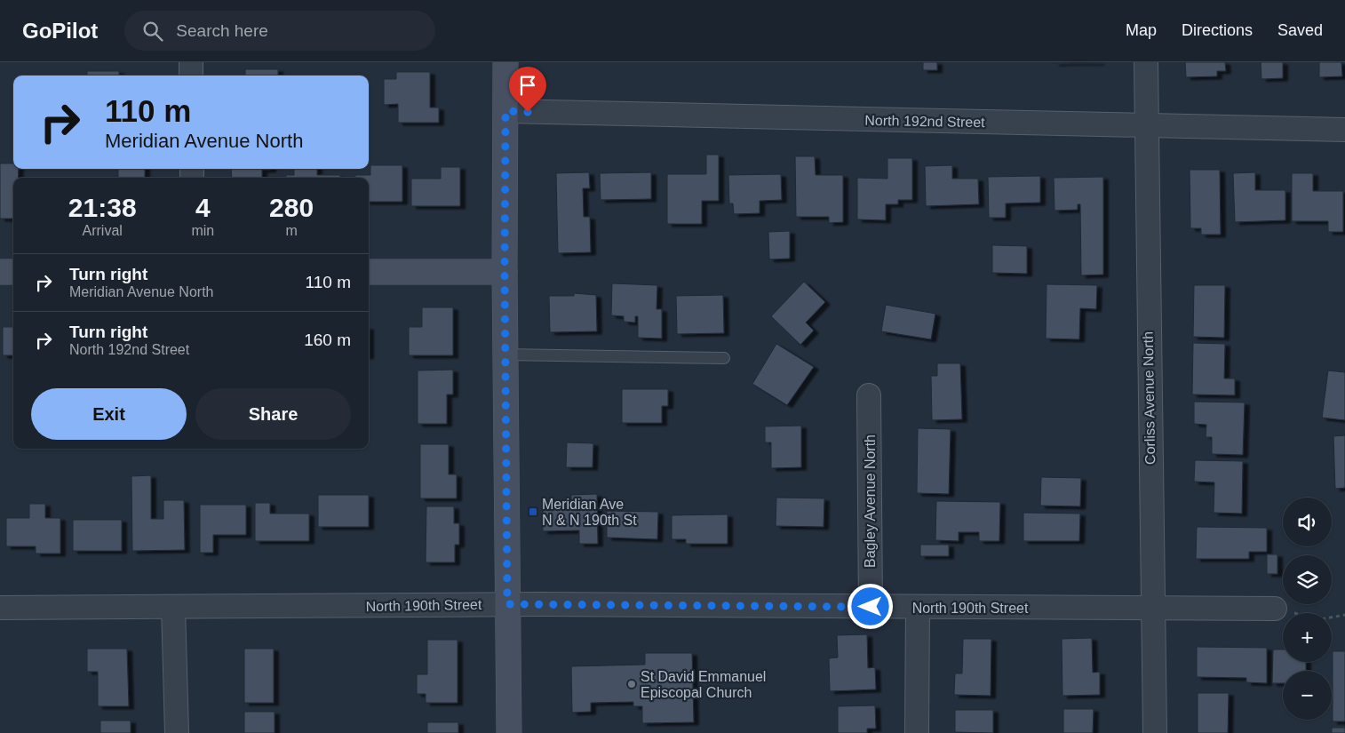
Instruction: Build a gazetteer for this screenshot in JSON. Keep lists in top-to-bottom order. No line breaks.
{"streets":{"street":["North 192nd Street","Corliss Avenue North","Bagley Avenue North","North 190th Street"]},"crossings":[["North 192nd Street","Corliss Avenue North"],["Corliss Avenue North","North 190th Street"],["Bagley Avenue North","North 190th Street"]],"places":{"transit":["Meridian Ave N & N 190th St"],"other":["St David Emmanuel Episcopal Church"]},"page":{"header":"GoPilot","search":"Search here","nav":["Map","Directions","Saved"],"turn":["110 m","Meridian Avenue North"],"eta":["21:38","Arrival","4","min","280","m"],"list":[{"name":"Turn right","note":"Meridian Avenue North","value":"110 m"},{"name":"Turn right","note":"North 192nd Street","value":"160 m"}],"buttons":["Exit","Share"],"map_buttons":["+","−"]}}
